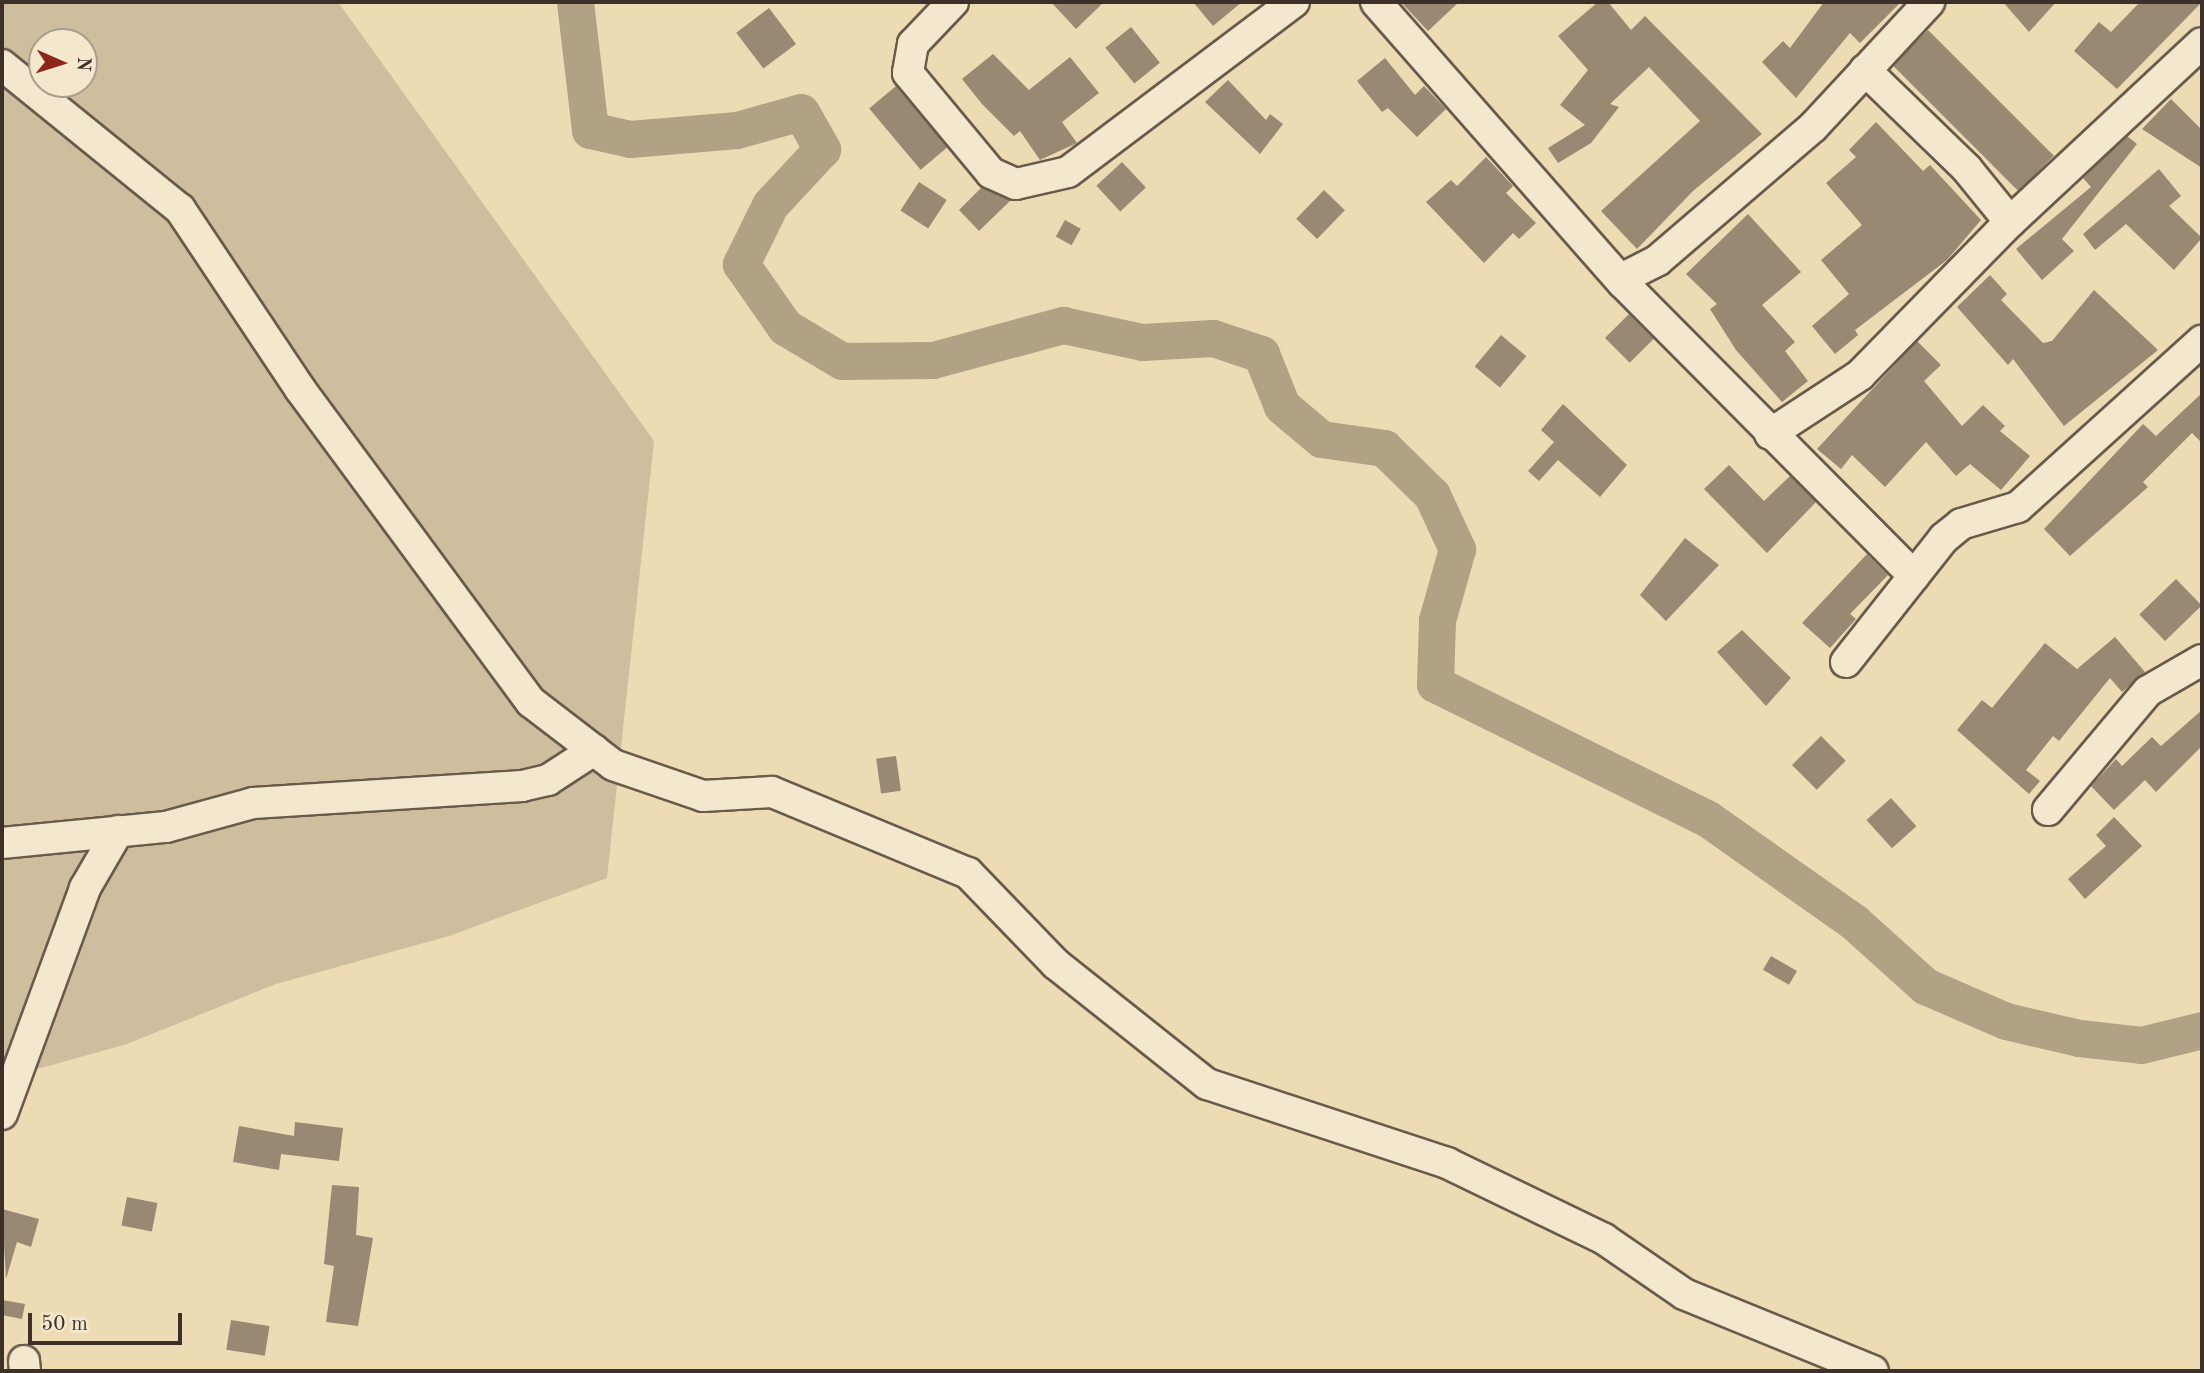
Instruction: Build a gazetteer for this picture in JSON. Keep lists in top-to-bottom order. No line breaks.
{"scale_bar":"50 m","north":"right"}
